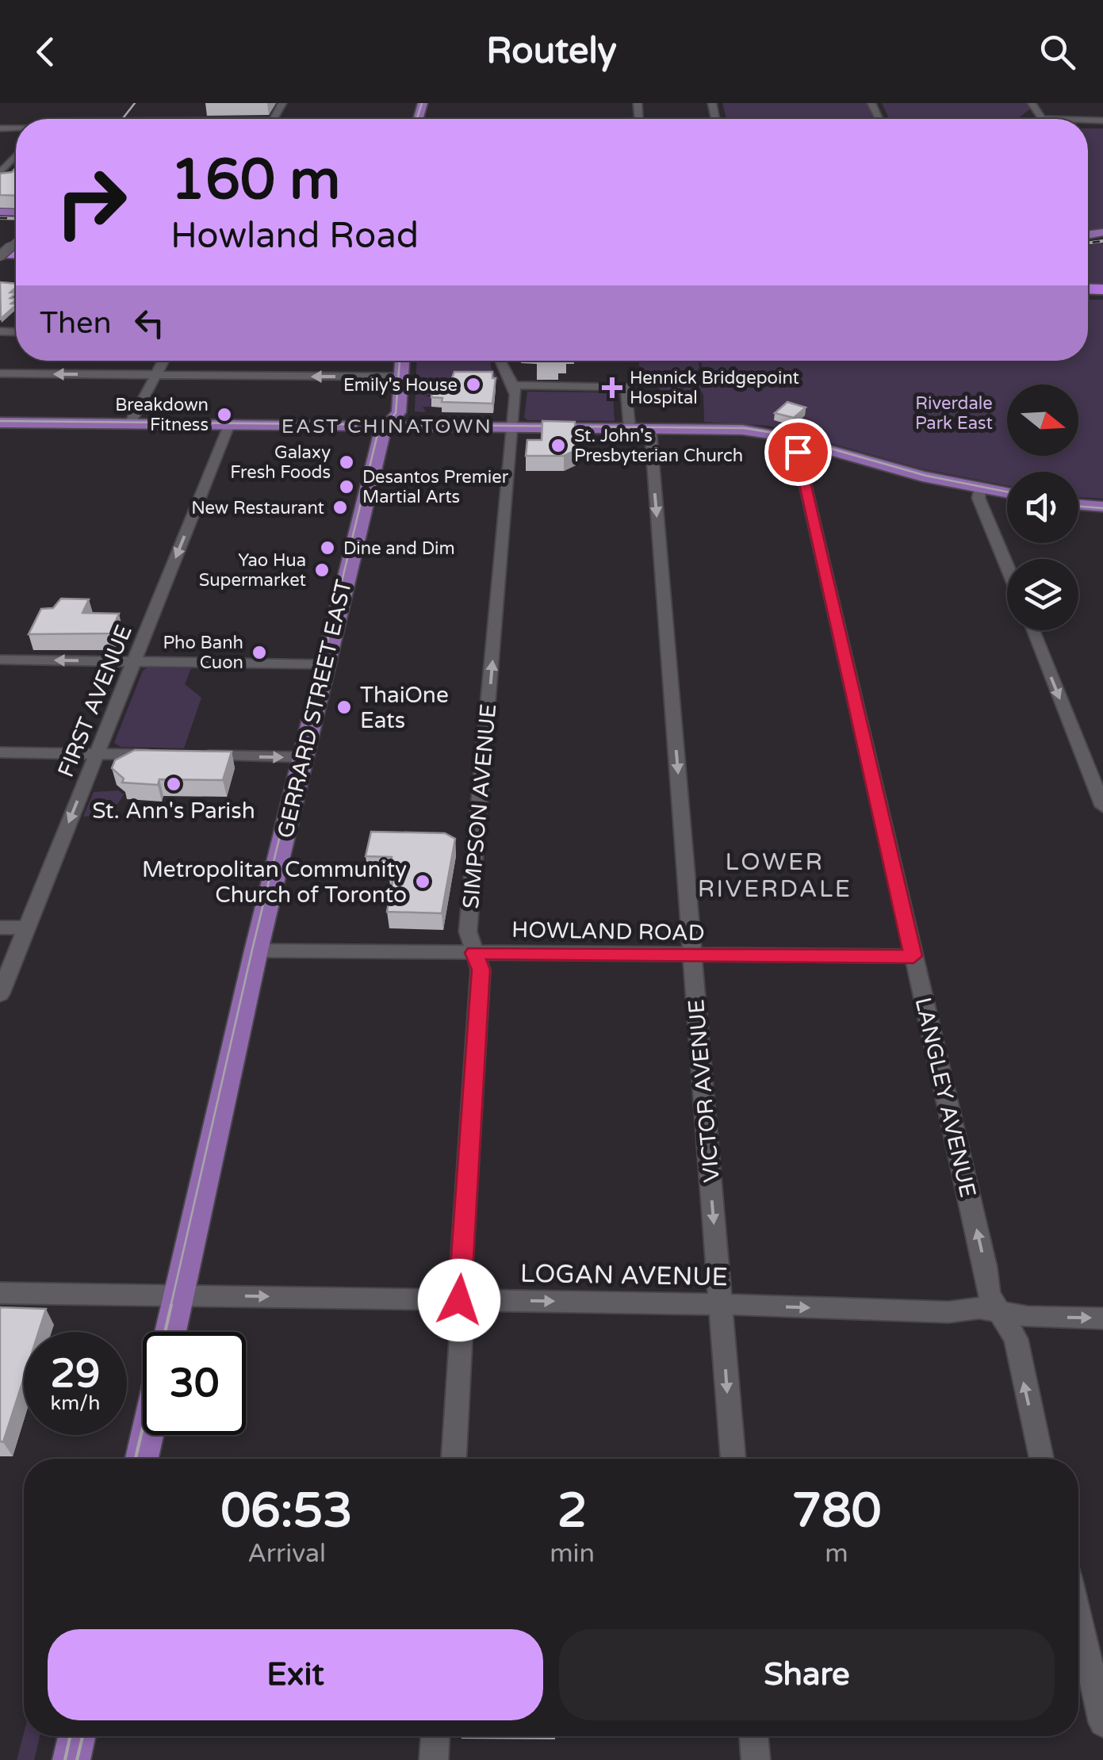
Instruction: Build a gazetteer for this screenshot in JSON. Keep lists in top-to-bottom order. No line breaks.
{"streets":{"main road":["GERRARD STREET EAST"],"street":["FIRST AVENUE","SIMPSON AVENUE","HOWLAND ROAD","VICTOR AVENUE","LANGLEY AVENUE","LOGAN AVENUE"]},"crossings":[["GERRARD STREET EAST","HOWLAND ROAD"],["GERRARD STREET EAST","LOGAN AVENUE"],["SIMPSON AVENUE","HOWLAND ROAD"],["SIMPSON AVENUE","LOGAN AVENUE"],["HOWLAND ROAD","VICTOR AVENUE"],["HOWLAND ROAD","LANGLEY AVENUE"],["VICTOR AVENUE","LOGAN AVENUE"],["LANGLEY AVENUE","LOGAN AVENUE"]],"one_way":["FIRST AVENUE","SIMPSON AVENUE","VICTOR AVENUE","LANGLEY AVENUE","LOGAN AVENUE"],"districts":["EAST CHINATOWN","LOWER RIVERDALE"],"parks":["Riverdale Park East"],"places":{"other":["Emily's House","Breakdown Fitness","St. John's Presbyterian Church","Galaxy Fresh Foods","Desantos Premier Martial Arts","New Restaurant","Dine and Dim","Yao Hua Supermarket","Pho Banh Cuon","ThaiOne Eats","St. Ann's Parish","Metropolitan Community Church of Toronto"],"health":["Hennick Bridgepoint Hospital"]},"north":"right","page":{"header":"Routely","turn":["160 m","Howland Road"],"then":"Then","speed":"29 km/h","limit":"30","eta":["06:53","Arrival","2","min","780","m"],"buttons":["Exit","Share"]}}
